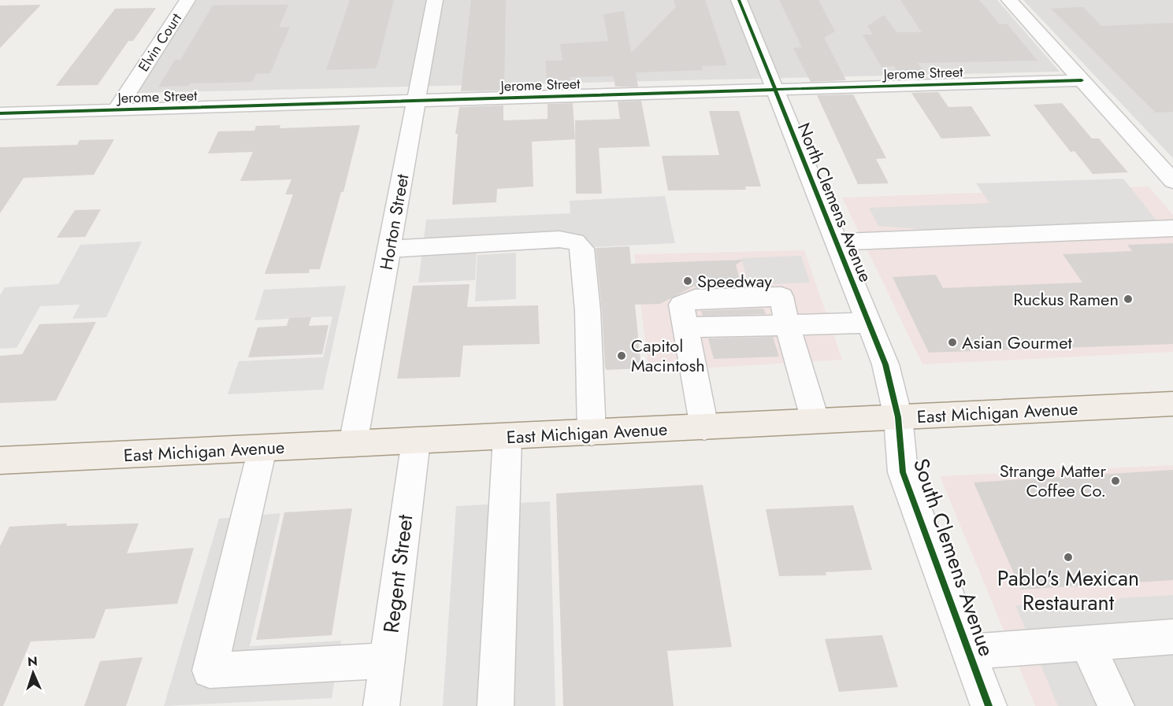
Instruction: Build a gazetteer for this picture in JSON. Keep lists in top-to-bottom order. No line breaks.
{"streets":{"main road":["East Michigan Avenue"],"street":["Elvin Court","Jerome Street","North Clemens Avenue","Horton Street","South Clemens Avenue","Regent Street"]},"crossings":[["Elvin Court","Jerome Street"],["Jerome Street","North Clemens Avenue"],["Jerome Street","Horton Street"],["North Clemens Avenue","East Michigan Avenue"],["North Clemens Avenue","South Clemens Avenue"],["Horton Street","East Michigan Avenue"],["East Michigan Avenue","South Clemens Avenue"],["East Michigan Avenue","Regent Street"]],"places":["Speedway","Ruckus Ramen","Asian Gourmet","Capitol Macintosh","Strange Matter Coffee Co.","Pablo's Mexican Restaurant"],"north":"top"}
